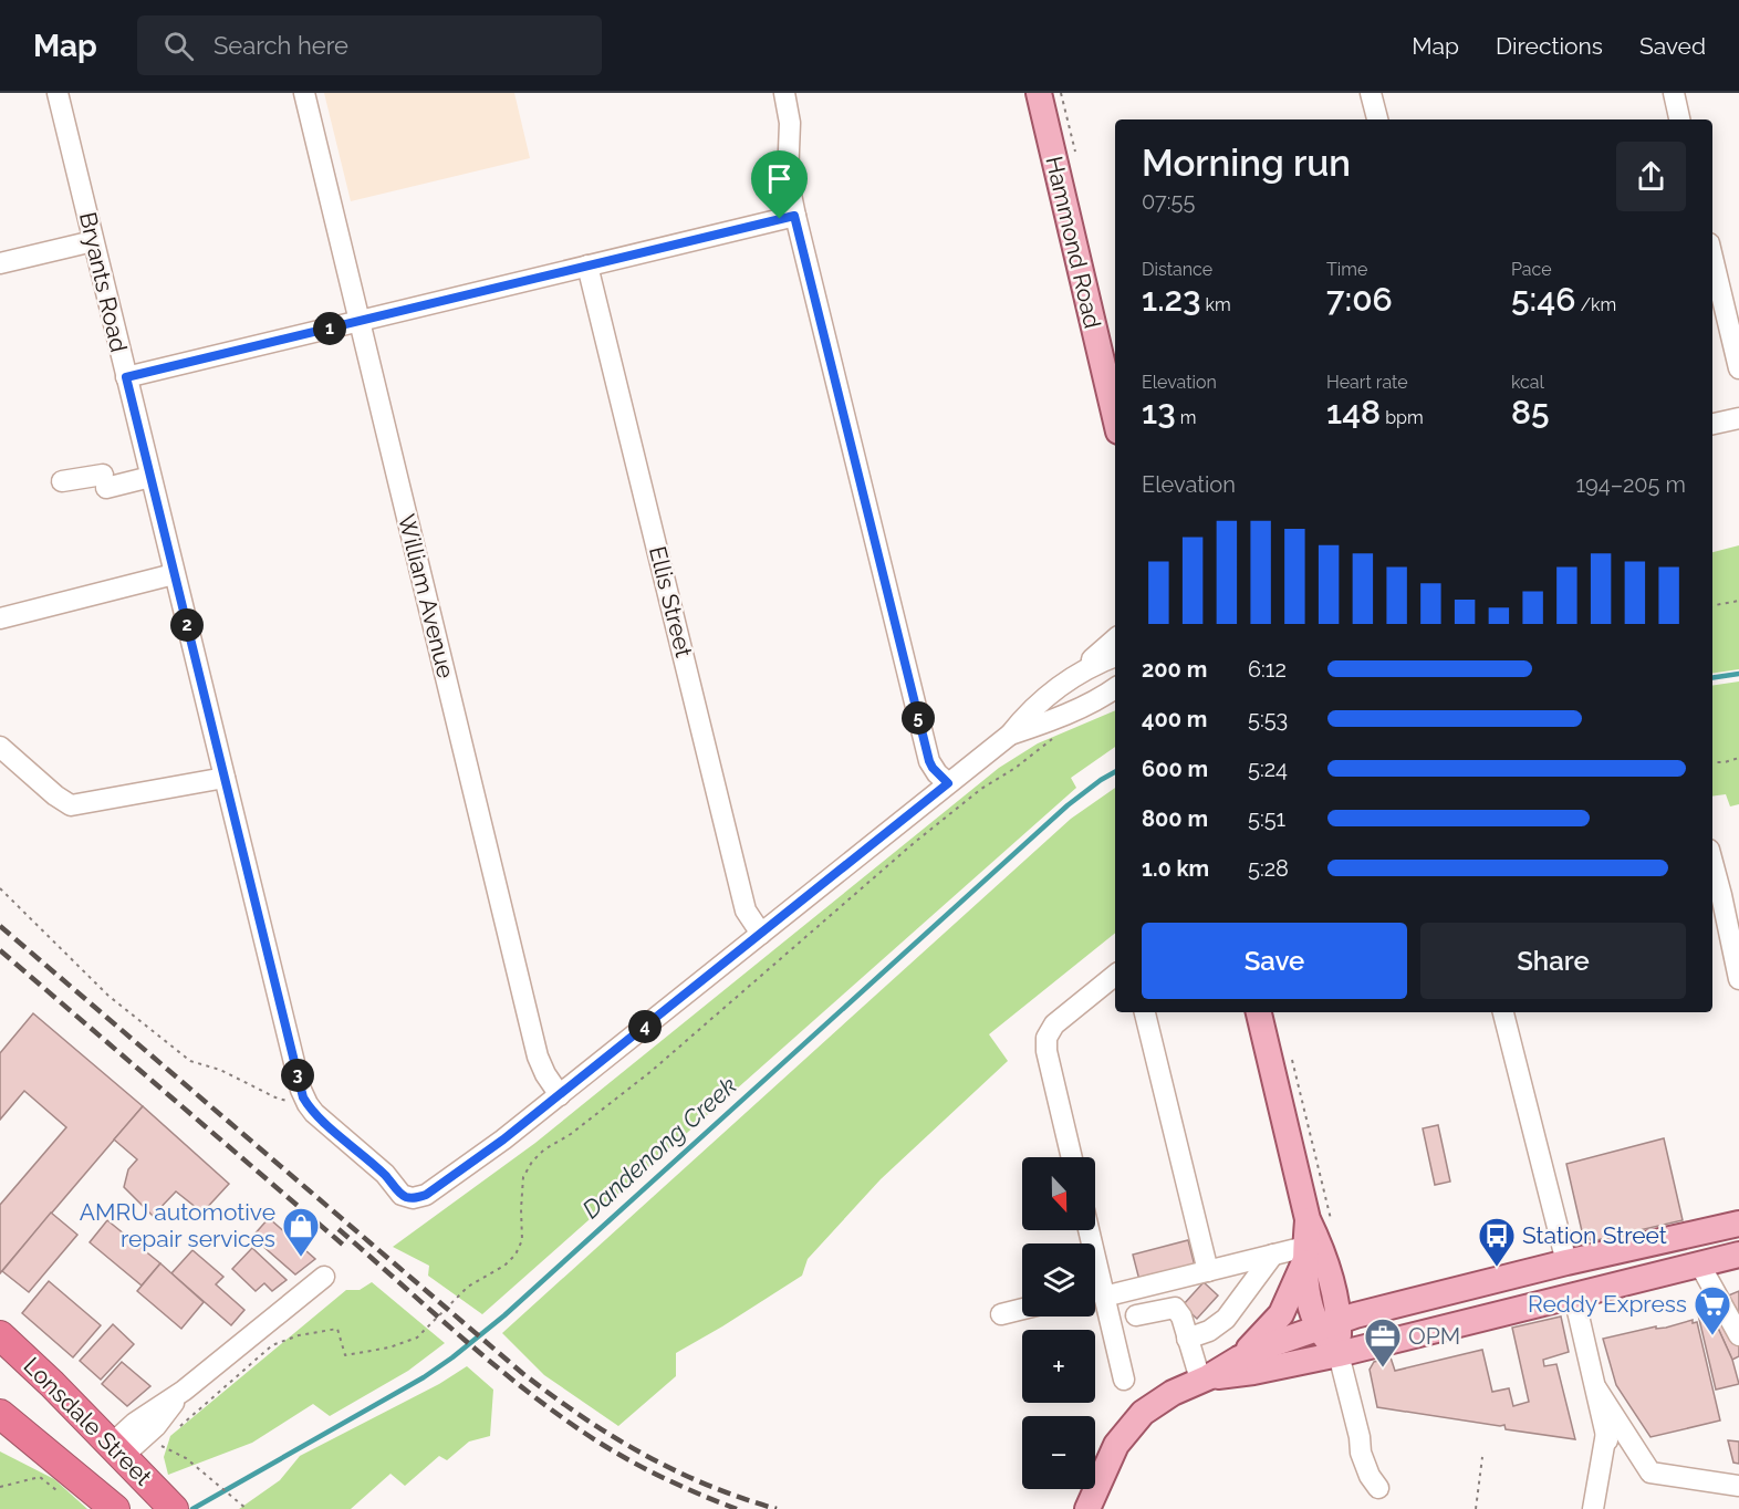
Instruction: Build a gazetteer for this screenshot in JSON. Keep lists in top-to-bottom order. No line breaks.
{"streets":{"highway":["Lonsdale Street"],"main road":["Hammond Road"],"street":["Bryants Road","William Avenue","Ellis Street"]},"crossings":[["Bryants Road","William Avenue"]],"water":["Dandenong Creek"],"places":{"shop":["AMRU automotive repair services"],"bus stop":["Station Street"],"supermarket":["Reddy Express"],"office":["OPM"]},"north":"bottom","page":{"header":"Map","search":"Search here","nav":["Map","Directions","Saved"],"heading":["Morning run","07:55"],"stats":[["Distance","1.23 km"],["Time","7:06"],["Pace","5:46 /km"],["Elevation","13 m"],["Heart rate","148 bpm"],["kcal","85"]],"pins":["1","2","5","4","3"],"chart":["Elevation","194–205 m"],"list":[{"name":"200 m","note":"6:12"},{"name":"400 m","note":"5:53"},{"name":"600 m","note":"5:24"},{"name":"800 m","note":"5:51"},{"name":"1.0 km","note":"5:28"}],"buttons":["Save","Share"],"map_buttons":["+","−"]}}
